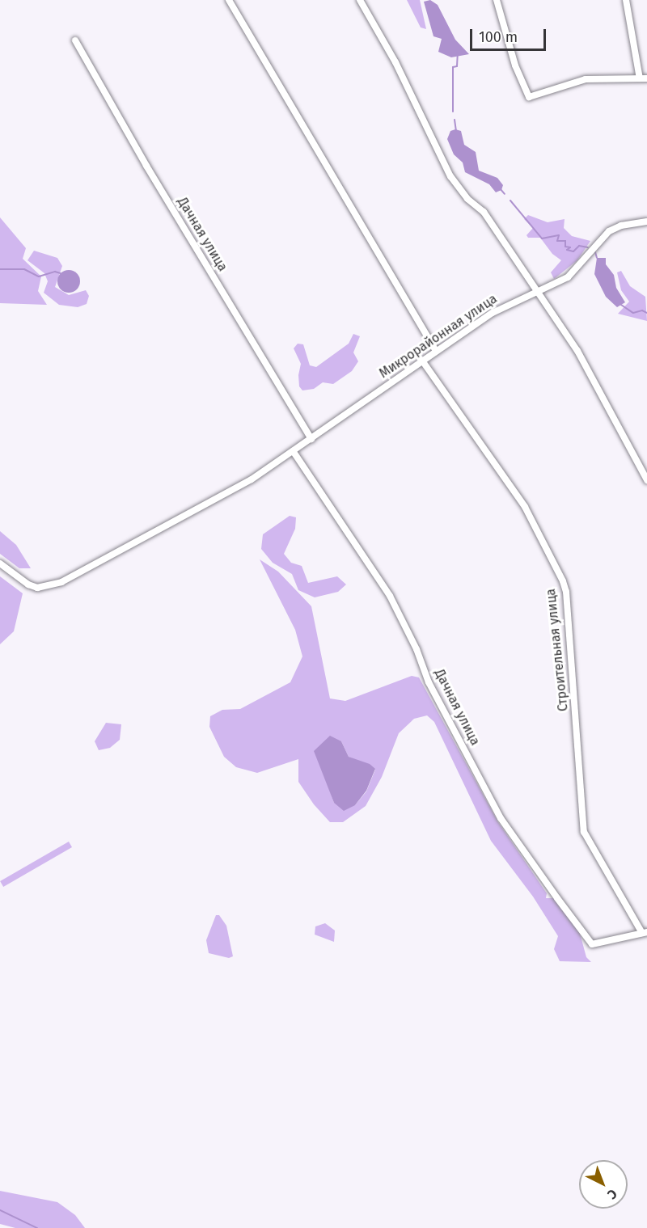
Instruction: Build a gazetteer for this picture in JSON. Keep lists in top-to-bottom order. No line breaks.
{"streets":{"street":["Дачная улица","Микрорайонная улица","Строительная улица"]},"crossings":[["Дачная улица","Микрорайонная улица"],["Дачная улица","Строительная улица"],["Микрорайонная улица","Строительная улица"]],"scale_bar":"100 m","north":"bottom right"}
